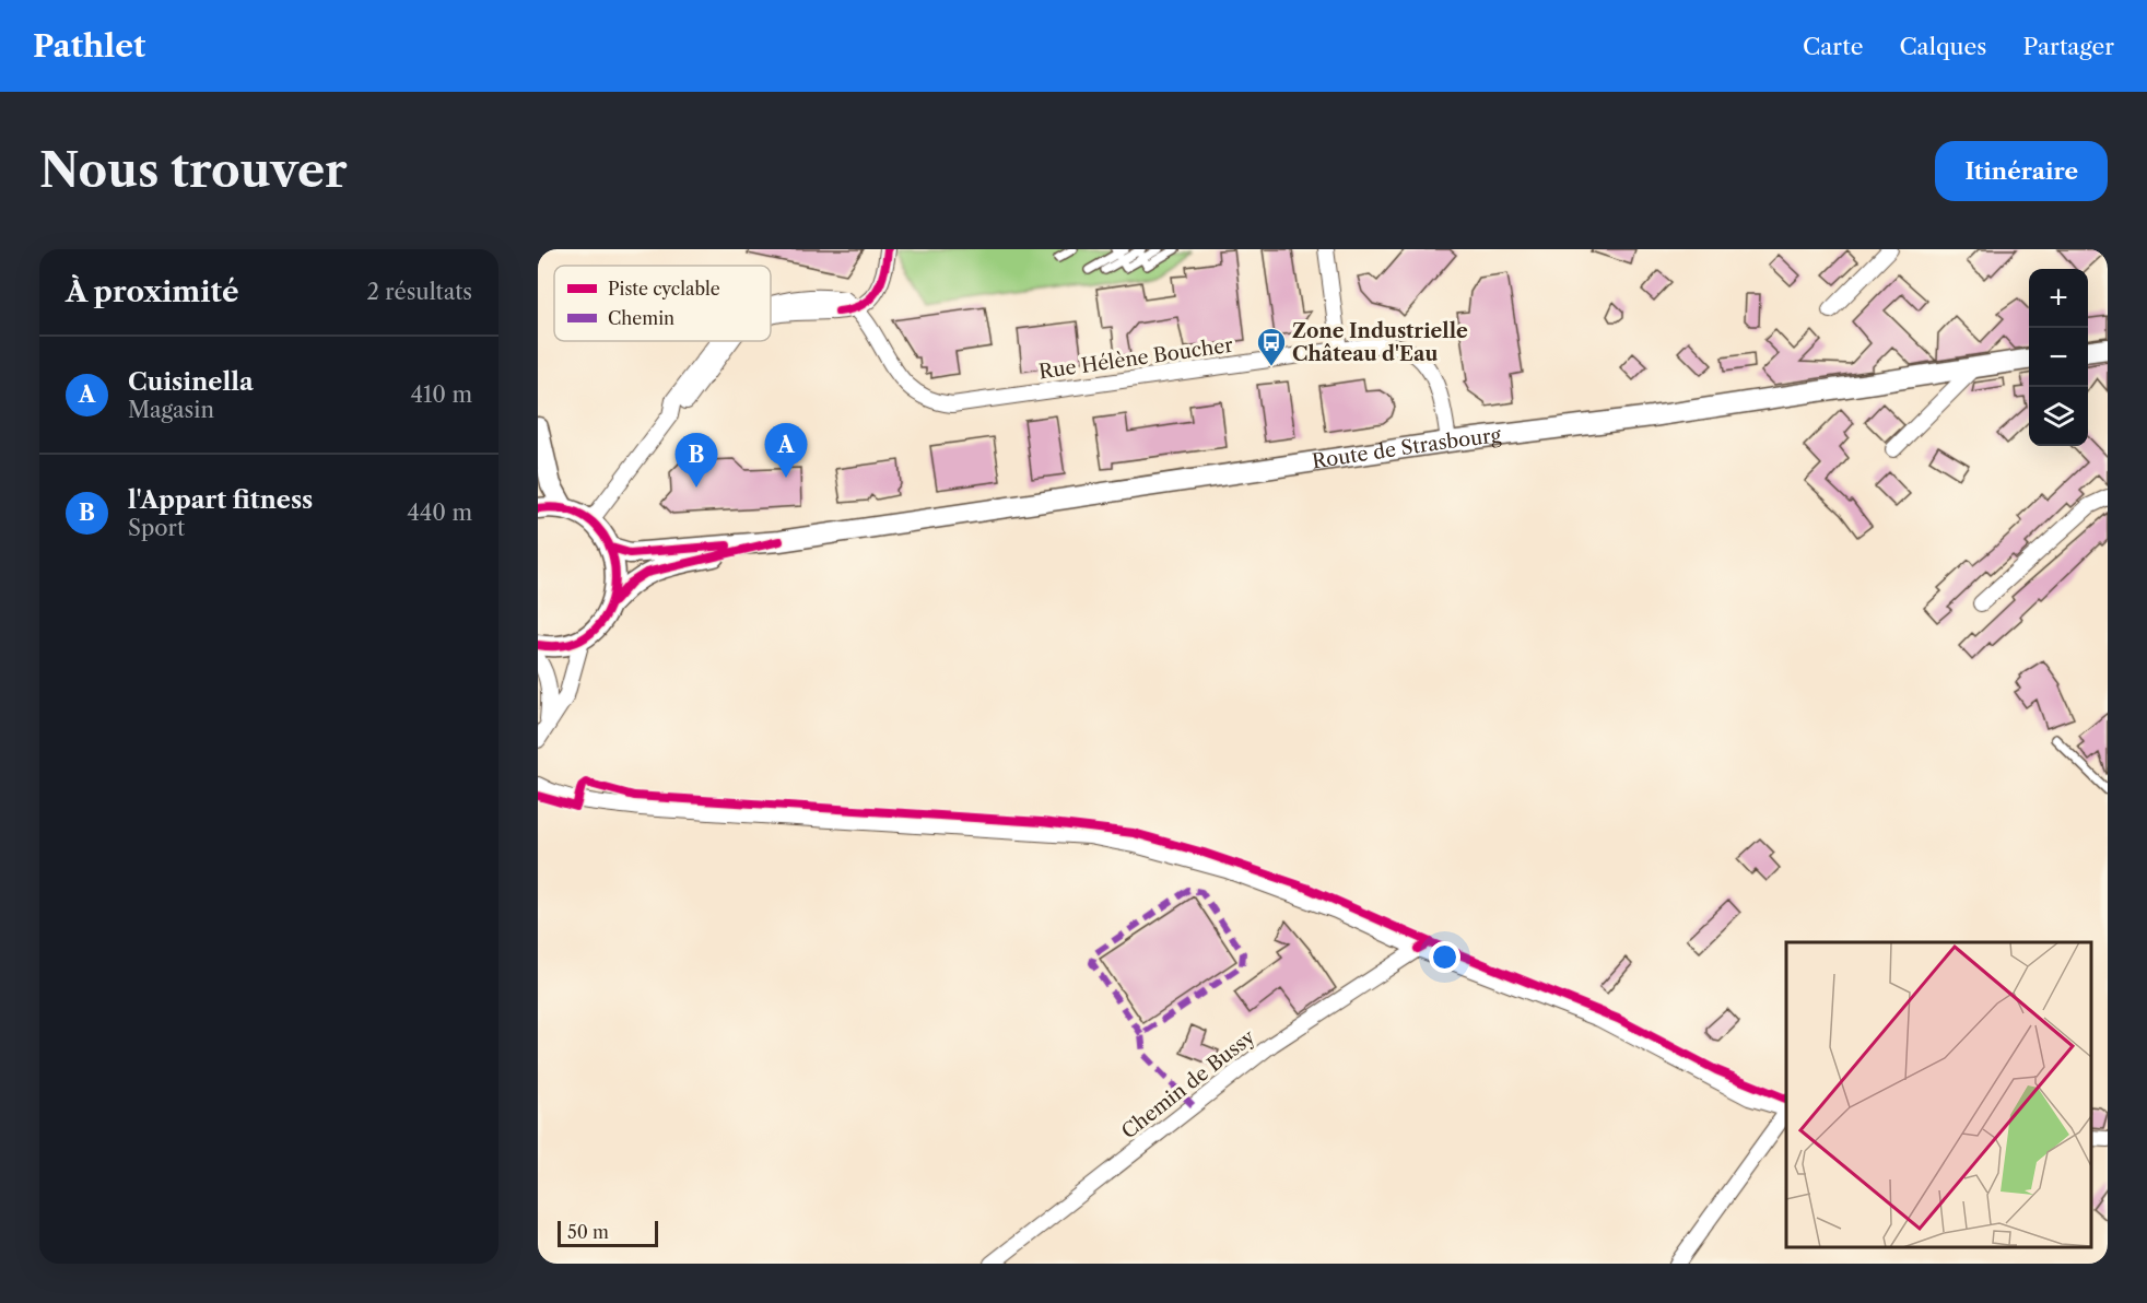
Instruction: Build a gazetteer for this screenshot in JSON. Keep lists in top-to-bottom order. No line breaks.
{"streets":{"main road":["Route de Strasbourg"],"street":["Rue Hélène Boucher","Chemin de Bussy"]},"crossings":[["Rue Hélène Boucher","Route de Strasbourg"]],"places":{"bus stop":["Zone Industrielle Château d'Eau"]},"legend":["Piste cyclable","Chemin"],"scale_bar":"50 m","page":{"header":"Pathlet","nav":["Carte","Calques","Partager"],"buttons":"Itinéraire","title":"Nous trouver","heading":["À proximité","2 résultats"],"map_buttons":["+","−"],"list":[{"mark":"A","name":"Cuisinella","note":"Magasin","value":"410 m"},{"mark":"B","name":"l'Appart fitness","note":"Sport","value":"440 m"}],"pins":["A","B"],"scale":"50 m"}}
